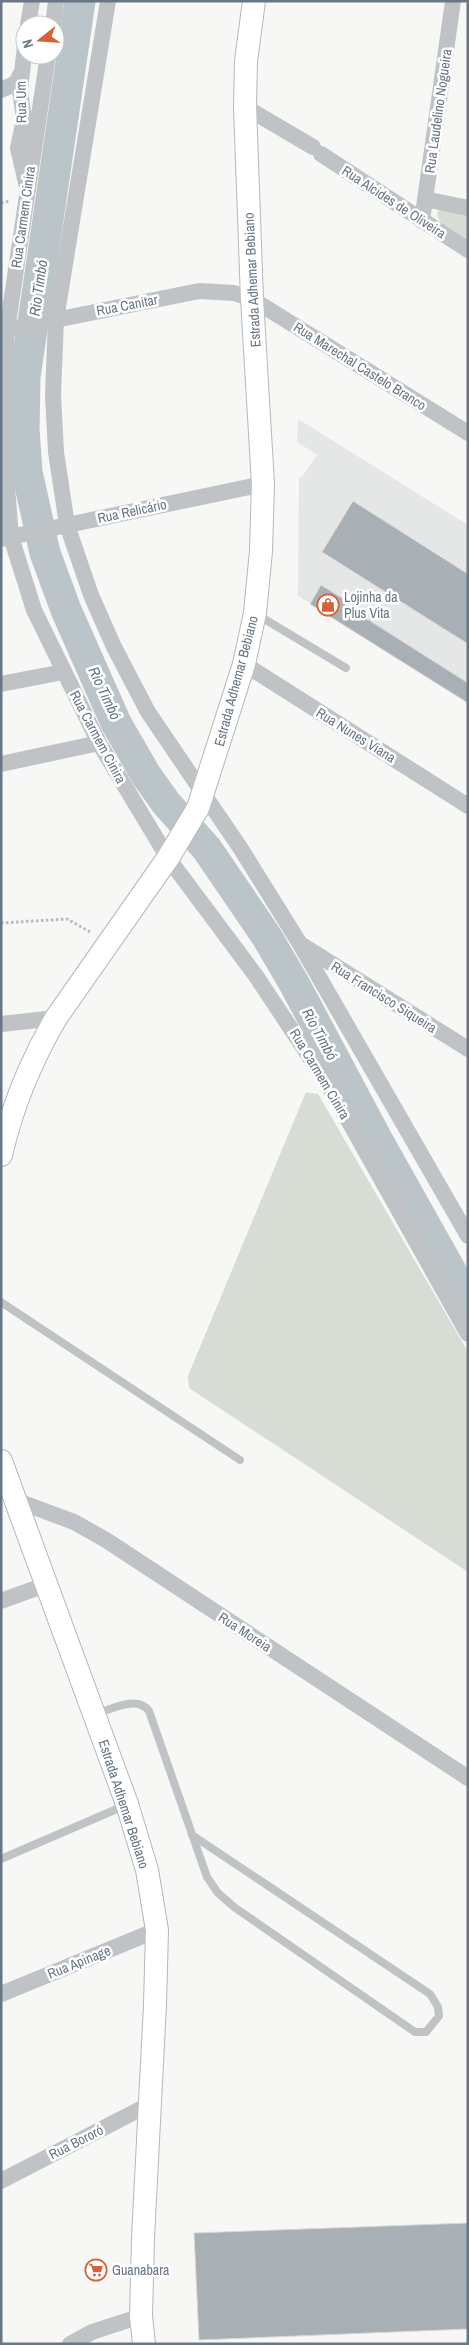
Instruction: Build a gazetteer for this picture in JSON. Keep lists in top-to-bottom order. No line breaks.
{"streets":{"main road":["Estrada Adhemar Bebiano"],"street":["Rua Um","Rua Laudelino Nogueira","Rua Alcides de Oliveira","Rua Carmem Cinira","Rua Canitar","Rua Marechal Castelo Branco","Rua Relicário","Rua Nunes Viana","Rua Francisco Siqueira","Rua Moreia","Rua Apinage","Rua Bororó"]},"crossings":[["Rua Um","Rua Carmem Cinira"],["Rua Laudelino Nogueira","Rua Alcides de Oliveira"],["Rua Alcides de Oliveira","Estrada Adhemar Bebiano"],["Rua Carmem Cinira","Estrada Adhemar Bebiano"],["Rua Carmem Cinira","Rua Canitar"],["Rua Carmem Cinira","Rua Relicário"],["Estrada Adhemar Bebiano","Rua Canitar"],["Estrada Adhemar Bebiano","Rua Marechal Castelo Branco"],["Estrada Adhemar Bebiano","Rua Relicário"],["Estrada Adhemar Bebiano","Rua Nunes Viana"],["Estrada Adhemar Bebiano","Rua Moreia"],["Estrada Adhemar Bebiano","Rua Apinage"],["Estrada Adhemar Bebiano","Rua Bororó"],["Rua Canitar","Rua Marechal Castelo Branco"]],"water":["Rio Timbó"],"places":{"shop":["Lojinha da Plus Vita"],"supermarket":["Guanabara"]},"north":"left"}
